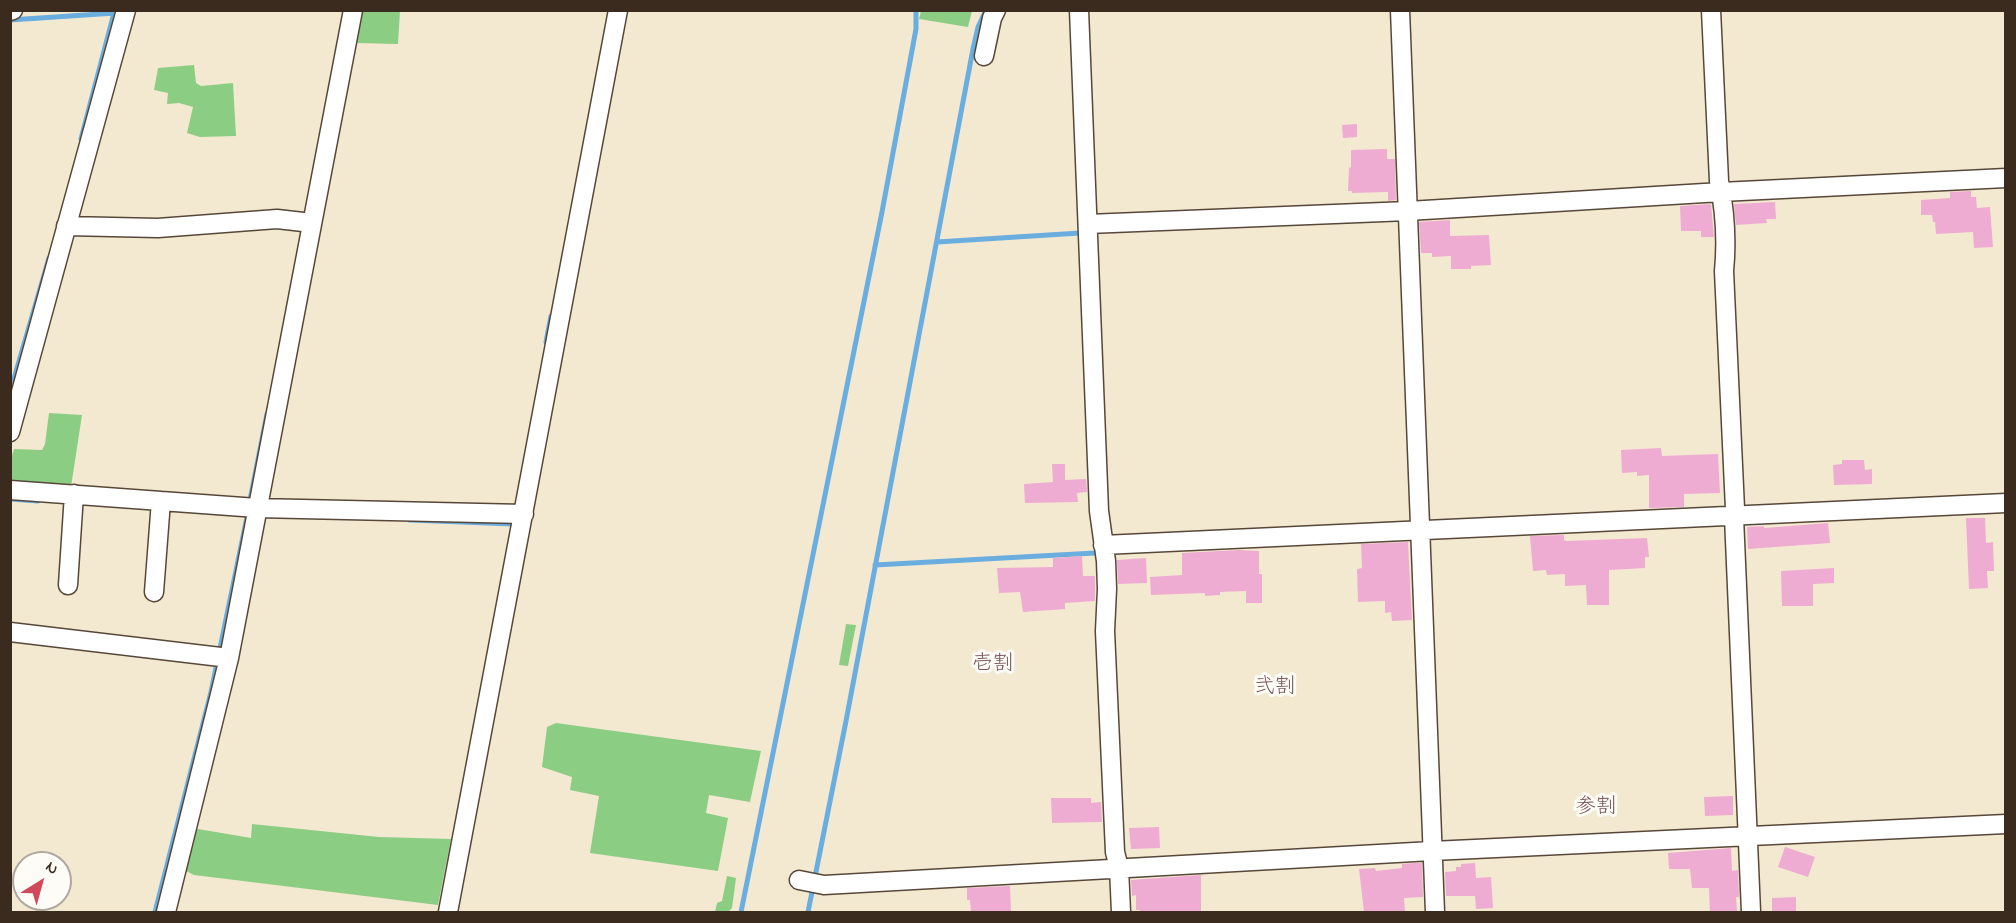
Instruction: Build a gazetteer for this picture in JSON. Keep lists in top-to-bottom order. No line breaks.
{"districts":["壱割","弐割","参割"],"north":"top right"}
